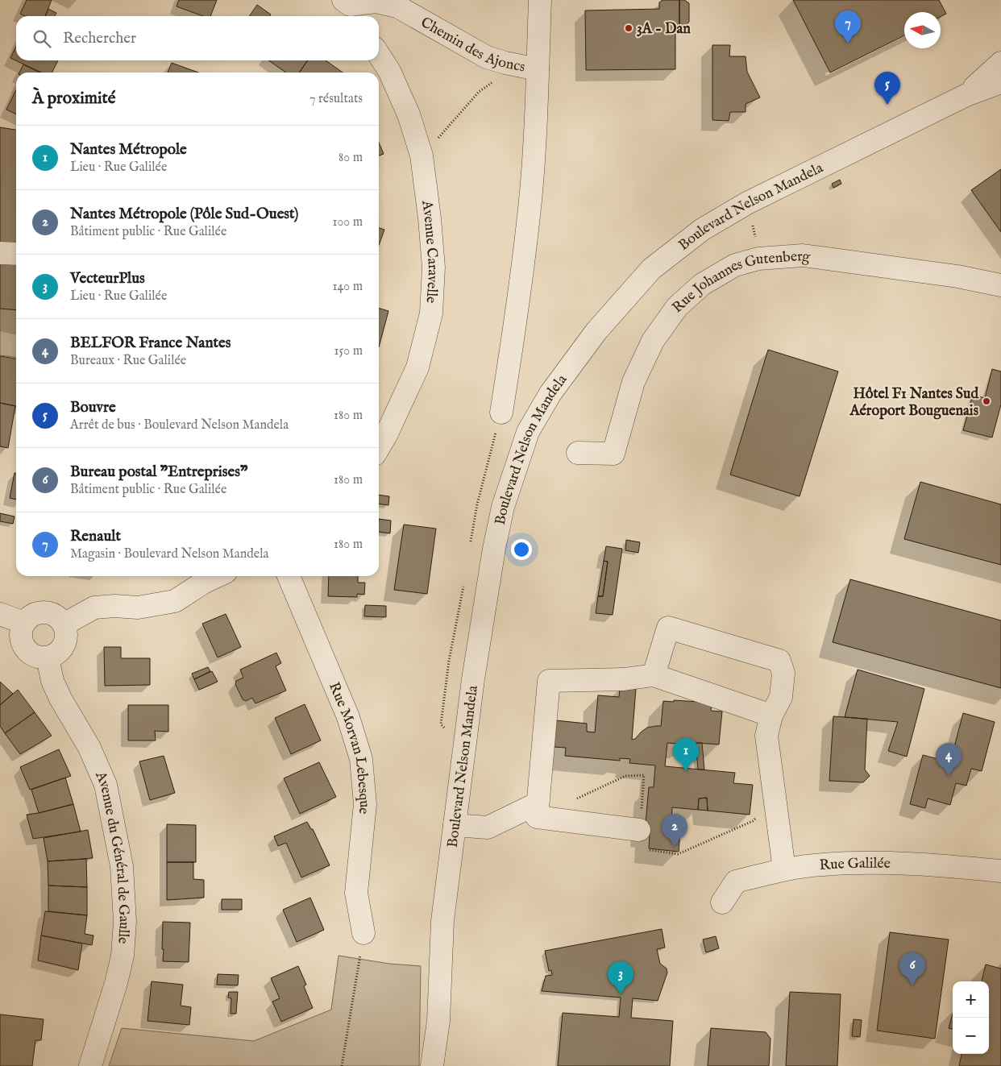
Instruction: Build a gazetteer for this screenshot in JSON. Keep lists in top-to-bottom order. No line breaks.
{"streets":{"street":["Chemin des Ajoncs","Boulevard Nelson Mandela","Avenue Caravelle","Rue Johannes Gutenberg","Rue Morvan Lebesque","Avenue du Général de Gaulle","Rue Galilée"]},"places":["3A - Dan","Hôtel F1 Nantes Sud Aéroport Bouguenais"],"north":"left","page":{"pins":["7","5","1","4","2","6","3"],"search":"Rechercher","heading":["À proximité","7 résultats"],"list":[{"mark":"1","name":"Nantes Métropole","note":"Lieu · Rue Galilée","value":"80 m"},{"mark":"2","name":"Nantes Métropole (Pôle Sud-Ouest)","note":"Bâtiment public · Rue Galilée","value":"100 m"},{"mark":"3","name":"VecteurPlus","note":"Lieu · Rue Galilée","value":"140 m"},{"mark":"4","name":"BELFOR France Nantes","note":"Bureaux · Rue Galilée","value":"150 m"},{"mark":"5","name":"Bouvre","note":"Arrêt de bus · Boulevard Nelson Mandela","value":"180 m"},{"mark":"6","name":"Bureau postal \"Entreprises\"","note":"Bâtiment public · Rue Galilée","value":"180 m"},{"mark":"7","name":"Renault","note":"Magasin · Boulevard Nelson Mandela","value":"180 m"}],"map_buttons":["+","−"]}}
